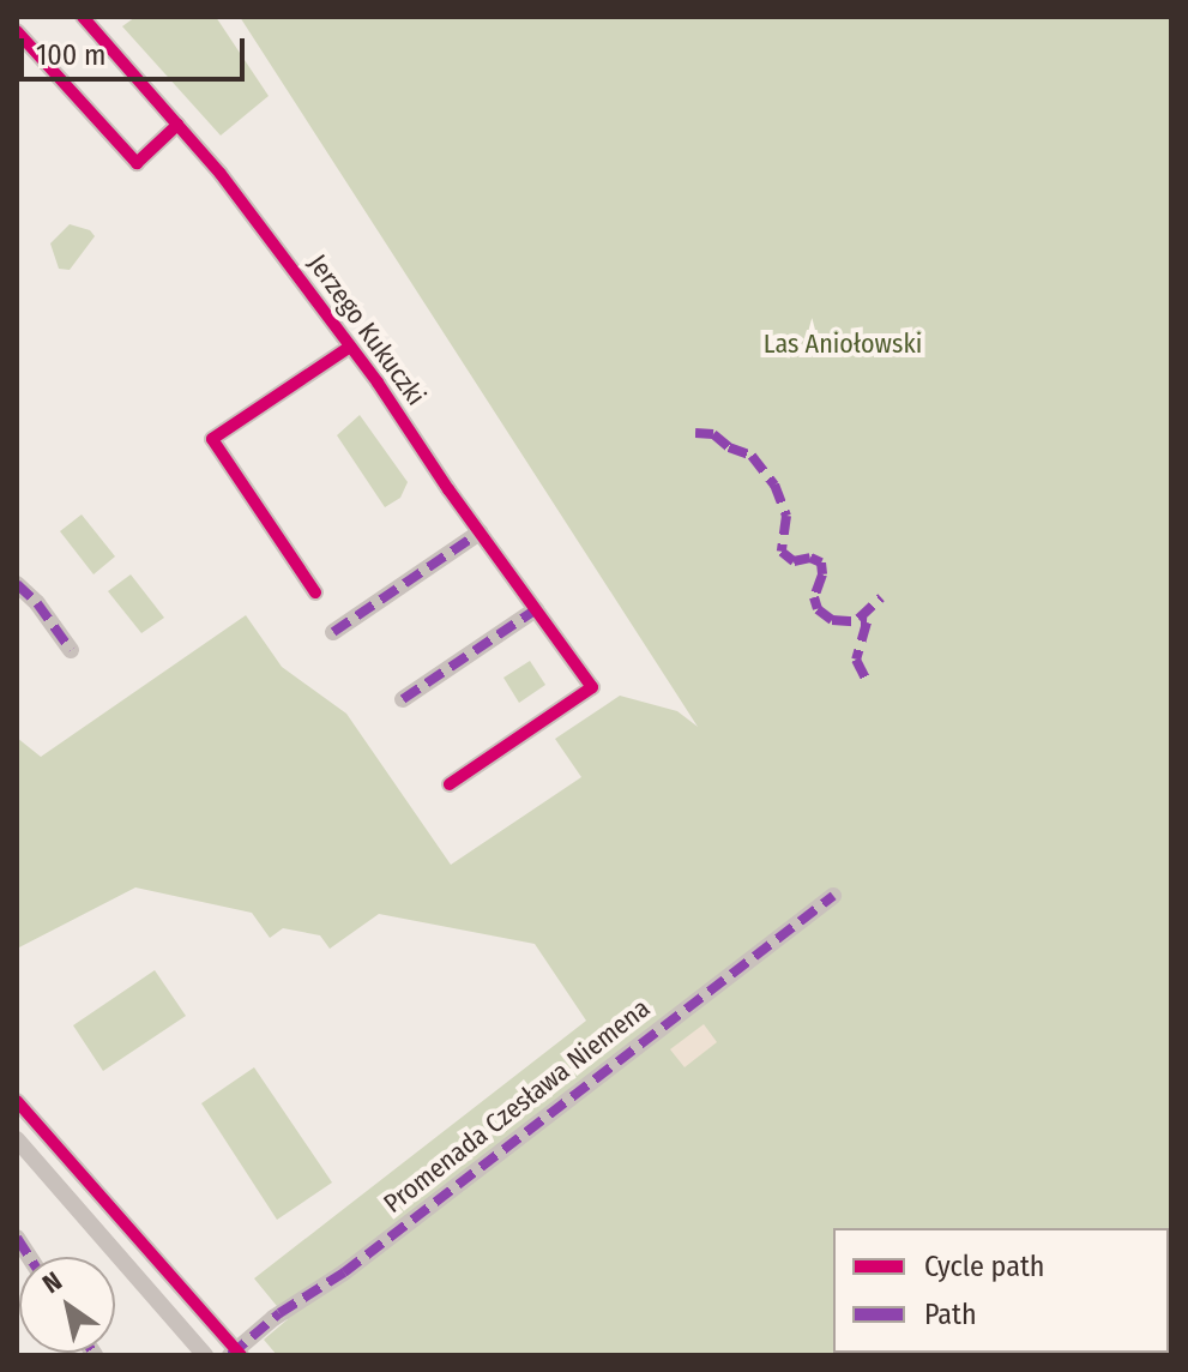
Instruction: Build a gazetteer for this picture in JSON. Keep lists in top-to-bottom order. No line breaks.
{"streets":{"street":["Jerzego Kukuczki","Promenada Czesława Niemena"]},"parks":["Las Aniołowski"],"legend":["Cycle path","Path"],"scale_bar":"100 m","north":"top left"}
